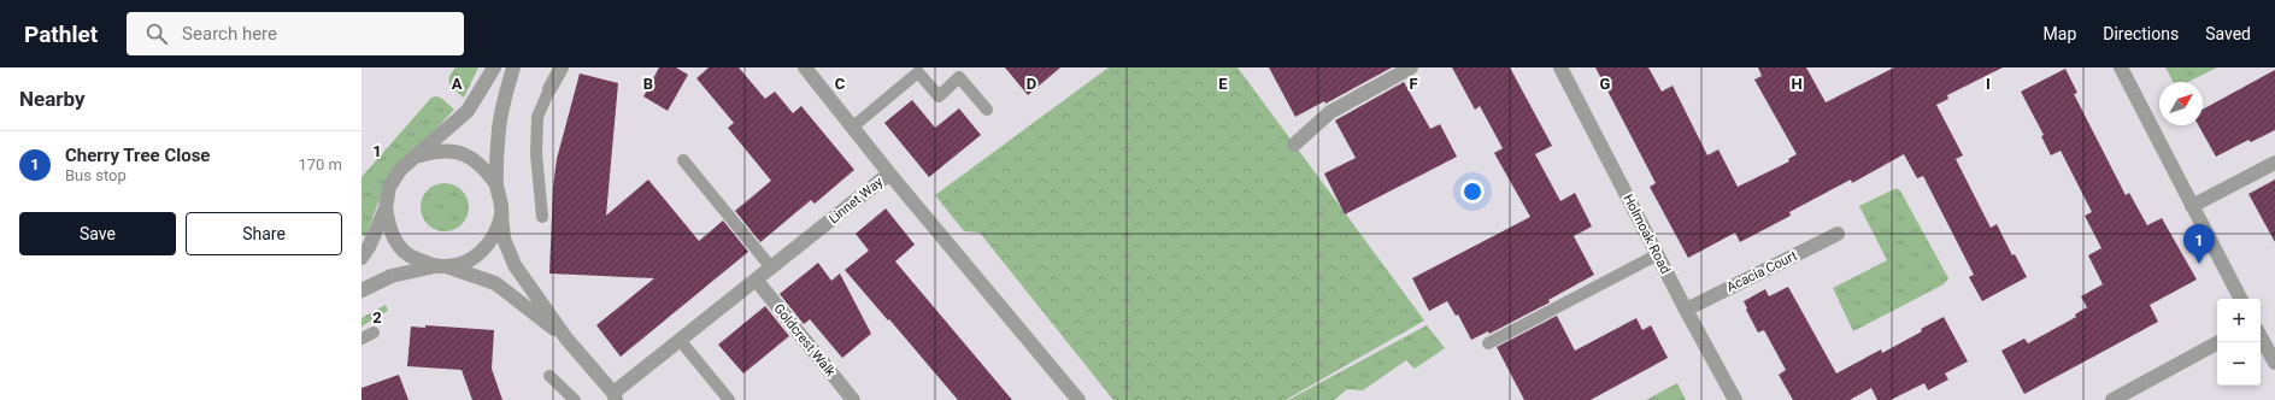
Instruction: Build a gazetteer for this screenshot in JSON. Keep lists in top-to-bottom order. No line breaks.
{"streets":{"street":["Linnet Way","Holmoak Road","Acacia Court","Goldcrest Walk"]},"crossings":[["Linnet Way","Goldcrest Walk"],["Holmoak Road","Acacia Court"]],"north":"top right","page":{"header":"Pathlet","search":"Search here","nav":["Map","Directions","Saved"],"heading":"Nearby","list":[{"mark":"1","name":"Cherry Tree Close","note":"Bus stop","value":"170 m"}],"buttons":["Save","Share"],"pins":"1","map_buttons":["+","−"]},"grid":{"columns":["A","B","C","D","E","F","G","H","I"],"rows":["1","2"]}}
